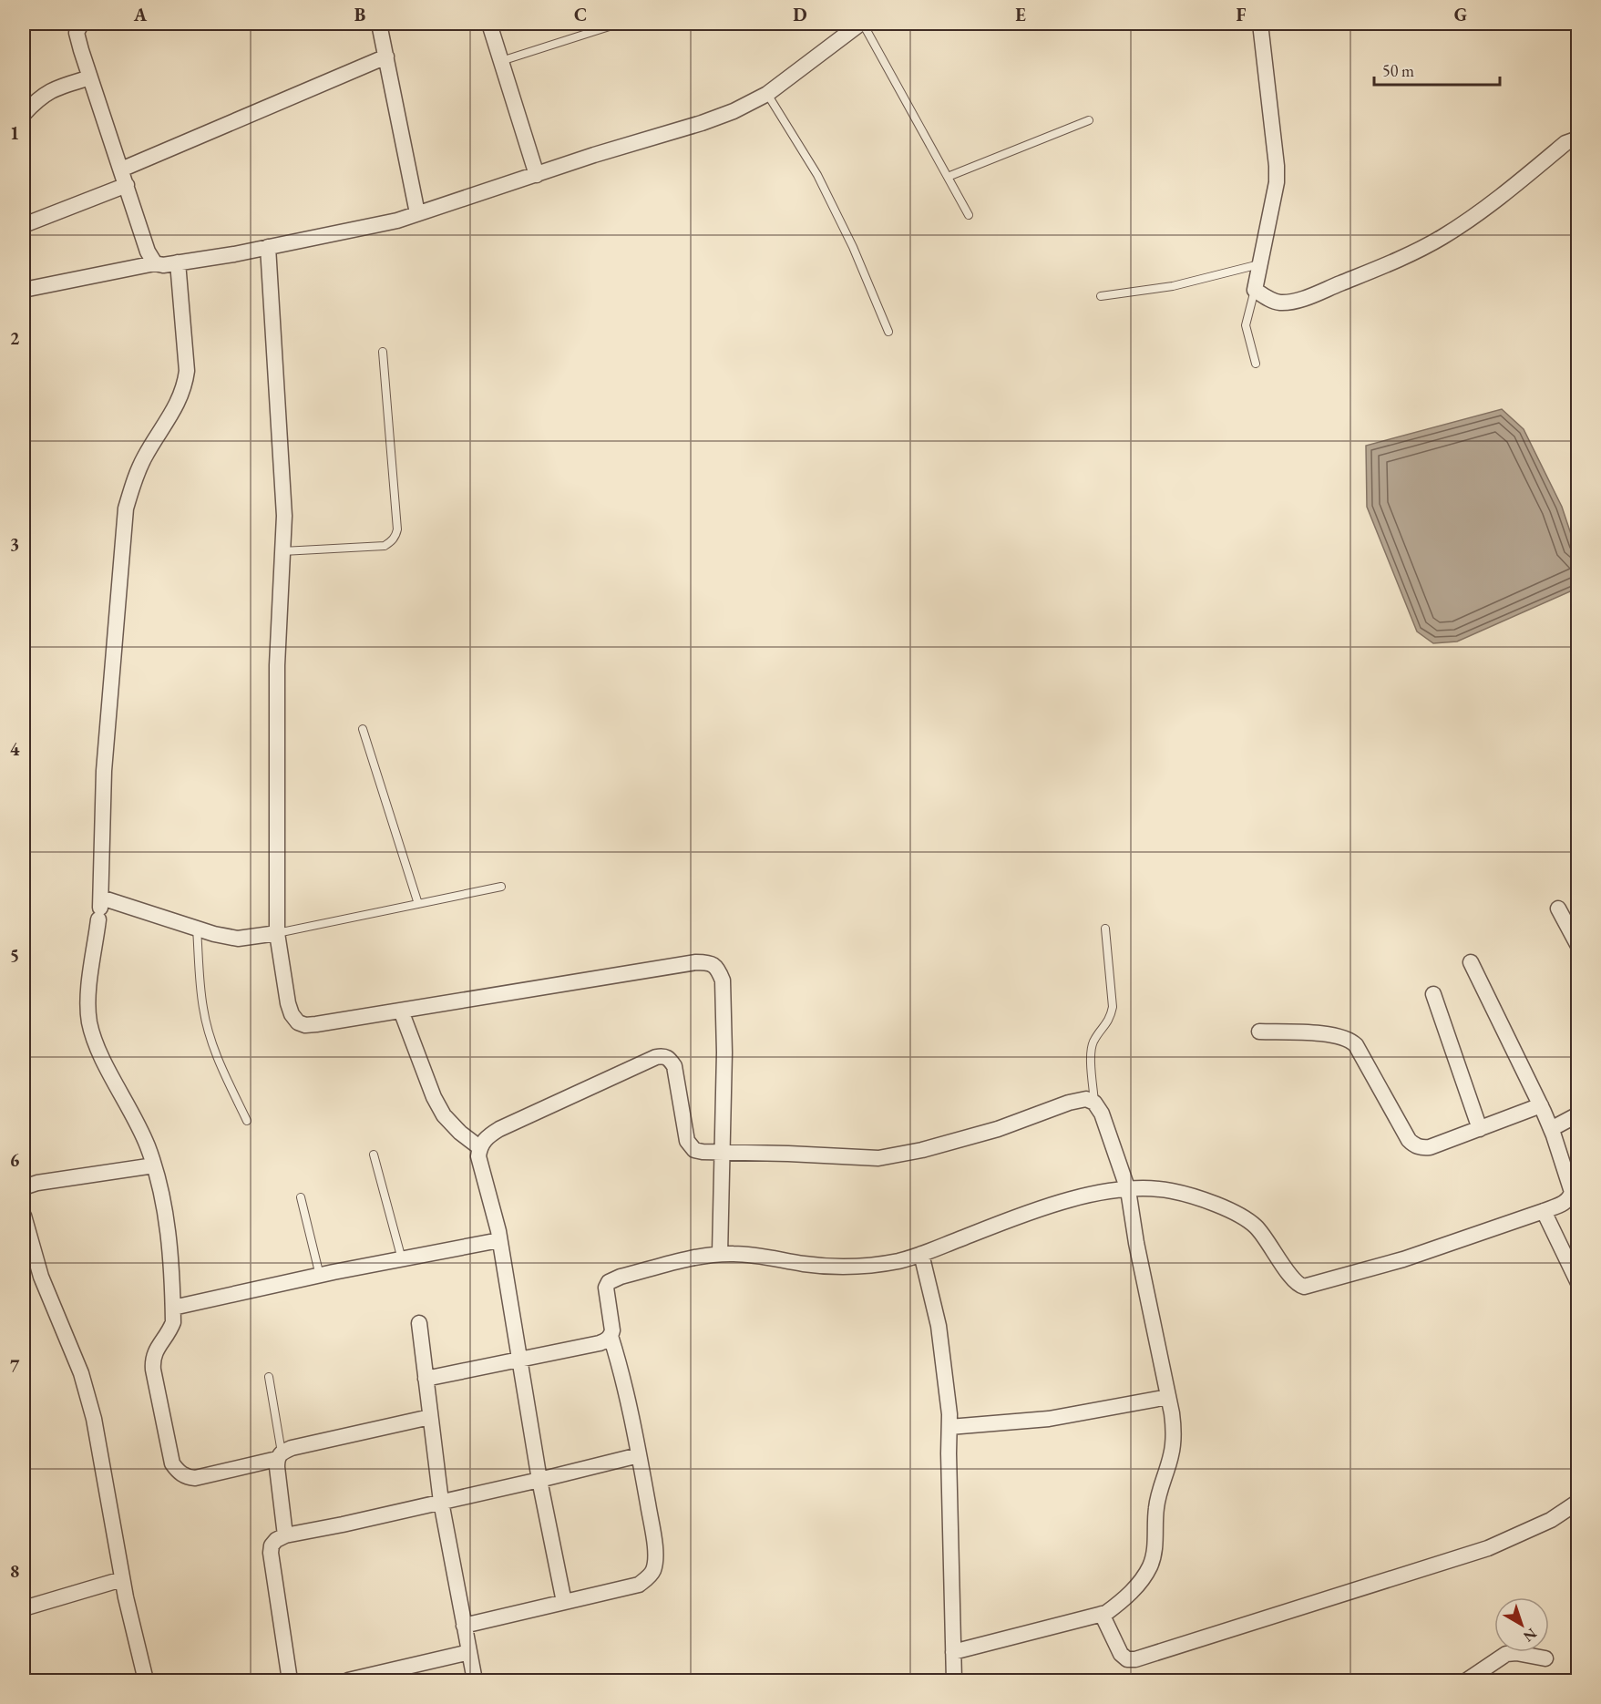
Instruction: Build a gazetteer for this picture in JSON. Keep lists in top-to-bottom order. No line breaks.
{"scale_bar":"50 m","north":"bottom right","grid":{"columns":["A","B","C","D","E","F","G"],"rows":["1","2","3","4","5","6","7","8"]}}
